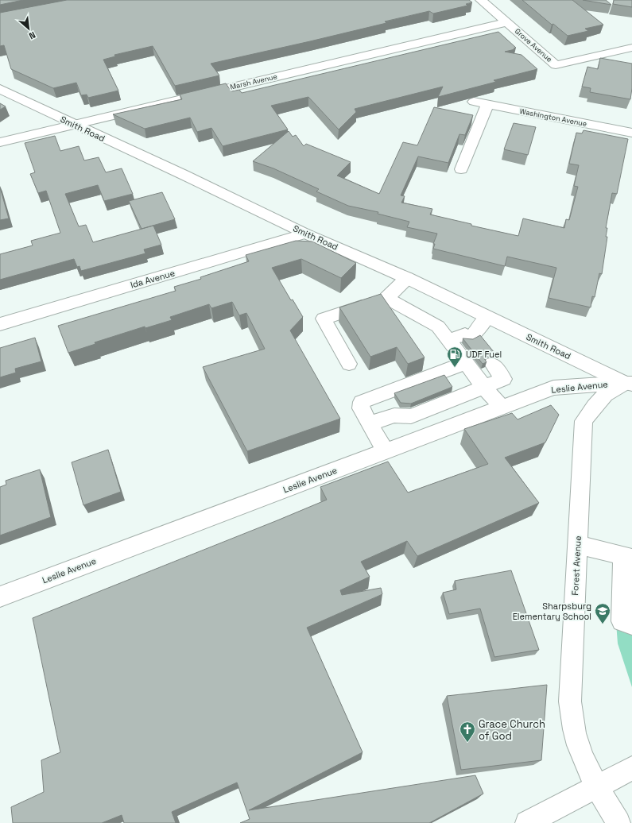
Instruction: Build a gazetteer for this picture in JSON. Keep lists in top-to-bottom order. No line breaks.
{"streets":{"street":["Grove Avenue","Marsh Avenue","Washington Avenue","Smith Road","Ida Avenue","Leslie Avenue","Forest Avenue"]},"crossings":[["Grove Avenue","Marsh Avenue"],["Marsh Avenue","Smith Road"],["Smith Road","Ida Avenue"],["Smith Road","Leslie Avenue"],["Smith Road","Forest Avenue"],["Leslie Avenue","Forest Avenue"]],"places":{"fuel station":["UDF Fuel"],"school or university":["Sharpsburg Elementary School"],"church":["Grace Church of God"]},"north":"bottom right"}
